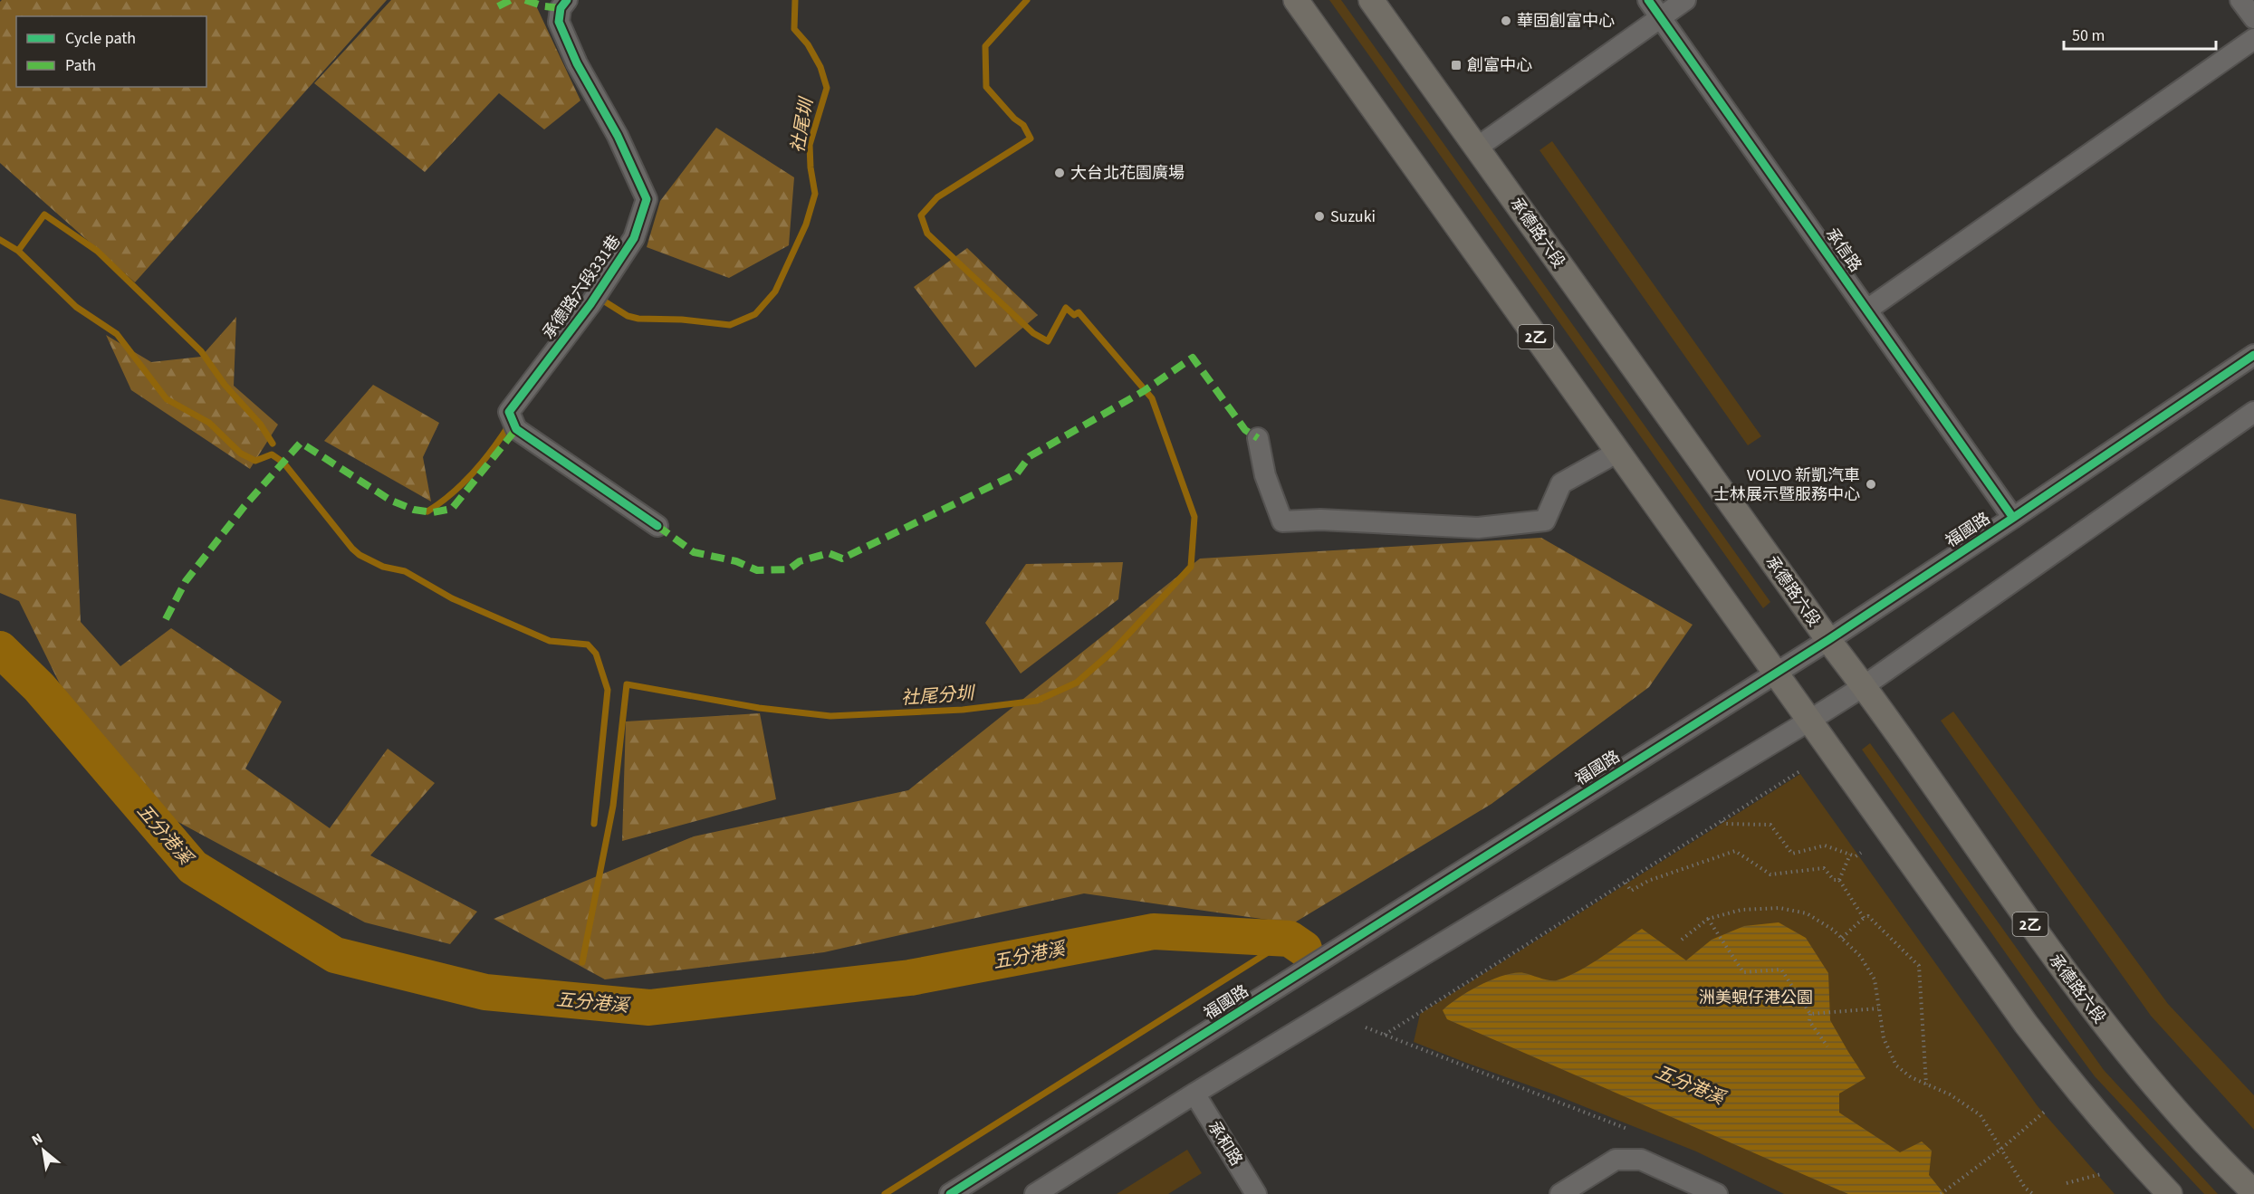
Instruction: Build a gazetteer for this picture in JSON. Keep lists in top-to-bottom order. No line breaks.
{"streets":{"main road":["承德路六段","2乙"],"street":["承信路","承德路六段331巷","福國路","承和路"]},"crossings":[["承德路六段","福國路"],["承信路","福國路"],["2乙","福國路"]],"water":["社尾圳","社尾分圳","五分港溪"],"parks":["洲美蜆仔港公園"],"places":{"other":["華固創富中心","大台北花園廣場","Suzuki","VOLVO 新凱汽車 士林展示暨服務中心"],"transit":["創富中心"]},"legend":["Cycle path","Path"],"scale_bar":"50 m","north":"top left"}
